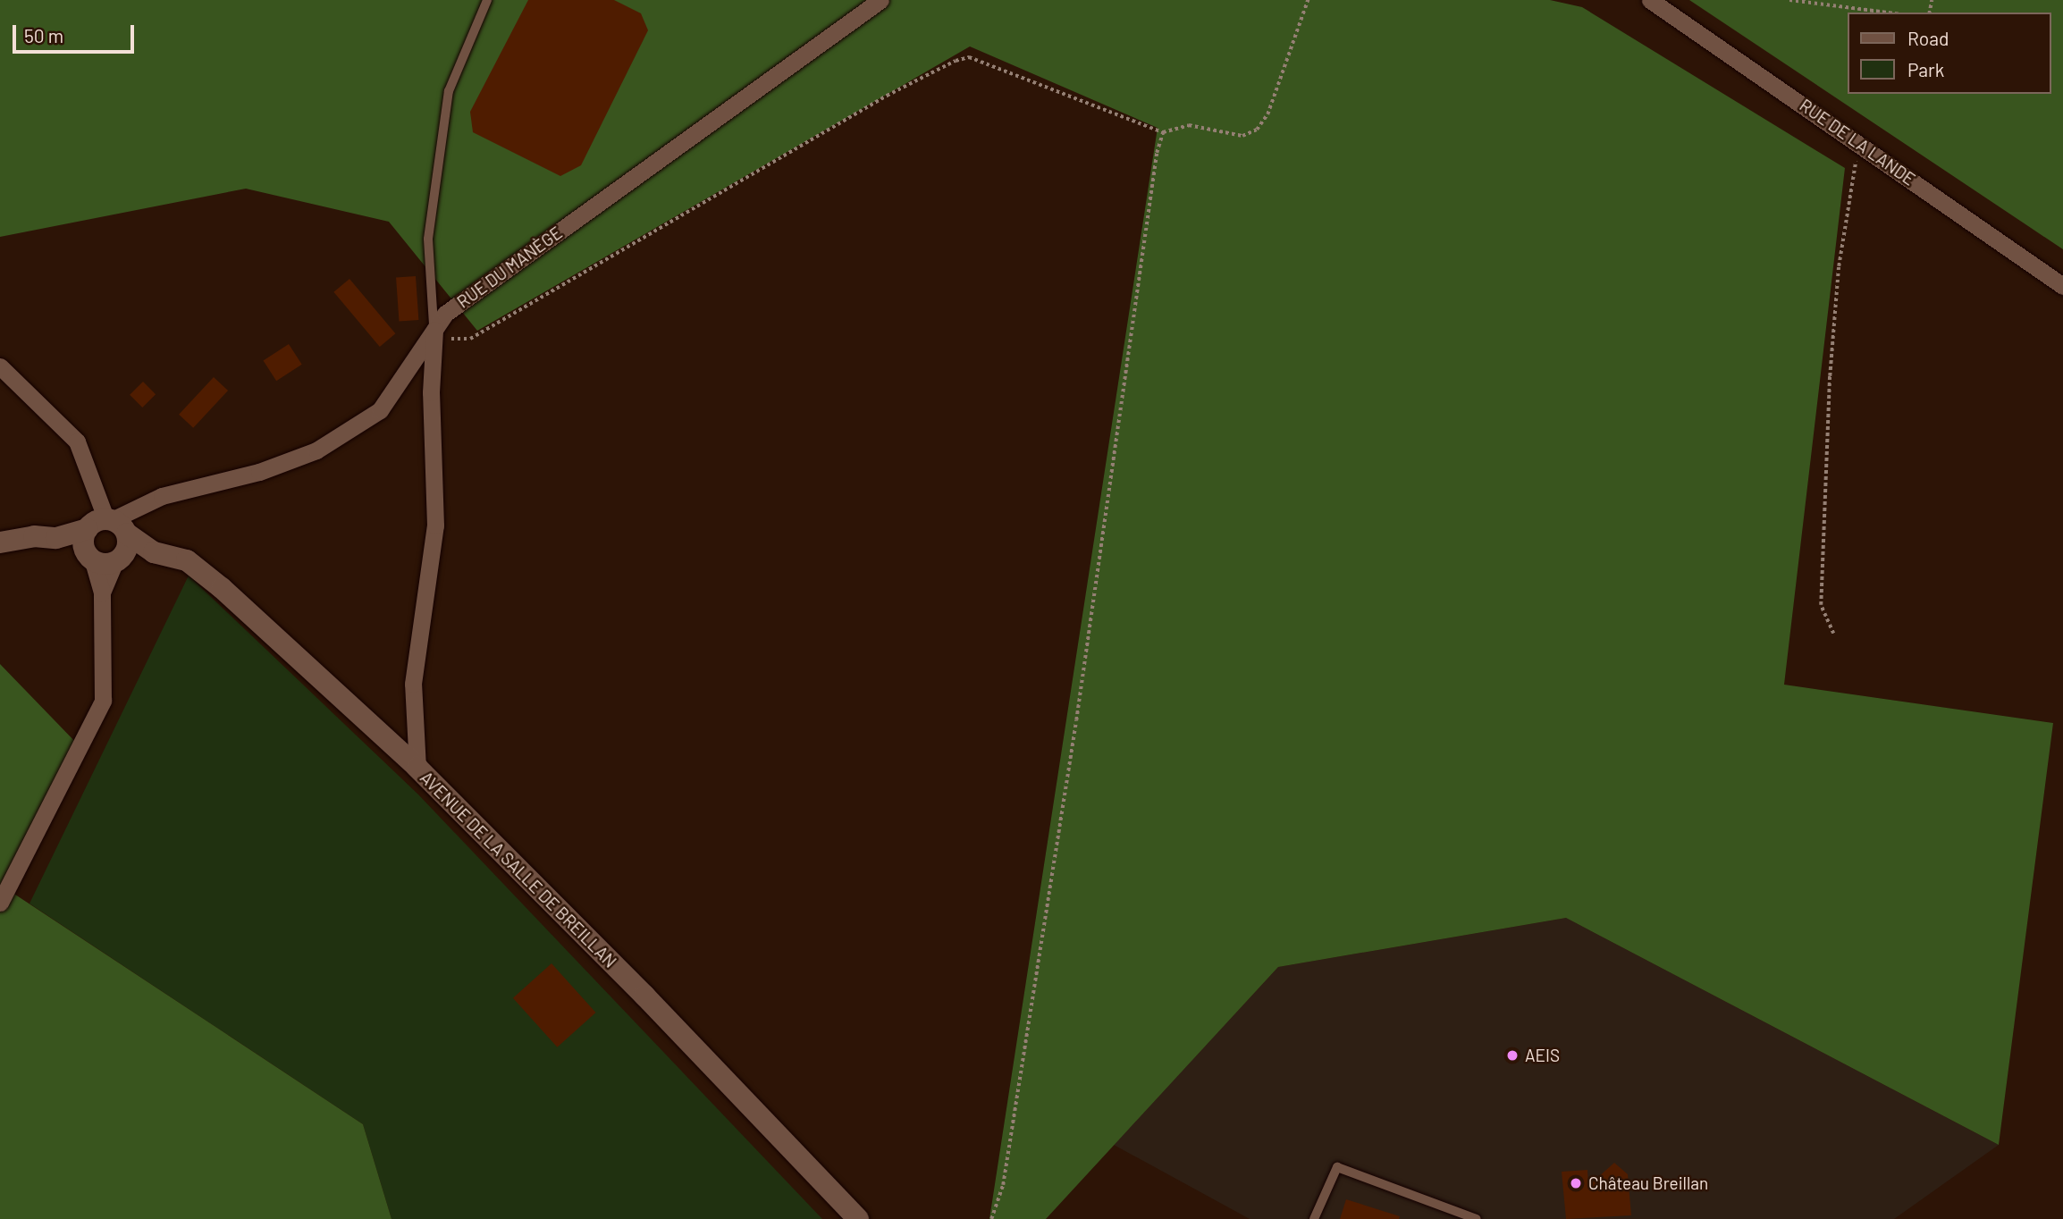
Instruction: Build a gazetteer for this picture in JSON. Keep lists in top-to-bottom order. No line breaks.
{"streets":{"street":["RUE DE LA LANDE","RUE DU MANÈGE","AVENUE DE LA SALLE DE BREILLAN"]},"crossings":[["RUE DU MANÈGE","AVENUE DE LA SALLE DE BREILLAN"]],"places":["AEIS","Château Breillan"],"legend":["Road","Park"],"scale_bar":"50 m"}
